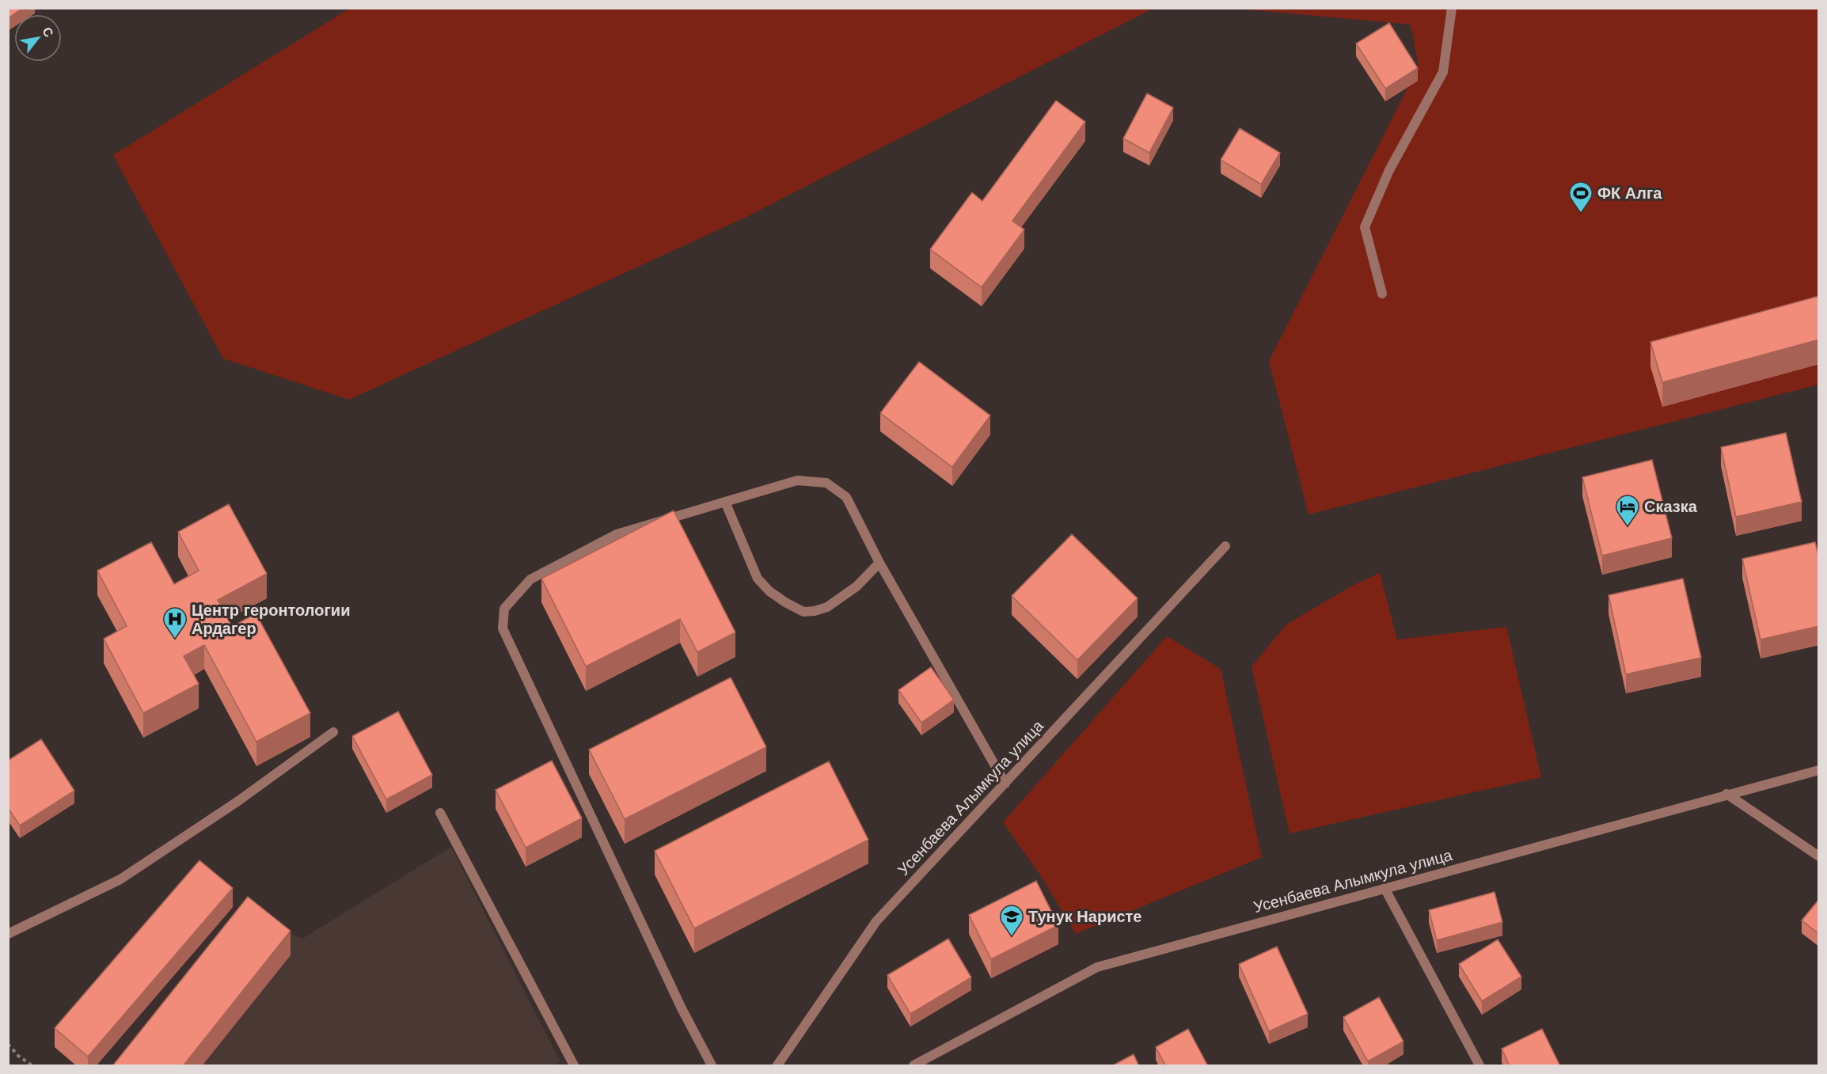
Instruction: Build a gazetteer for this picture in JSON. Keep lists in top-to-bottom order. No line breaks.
{"streets":{"street":["Усенбаева Алымкула улица"]},"places":{"sports":["ФК Алга"],"hotel":["Сказка"],"hospital":["Центр геронтологии Ардагер"],"school or university":["Тунук Наристе"]},"north":"top right"}
